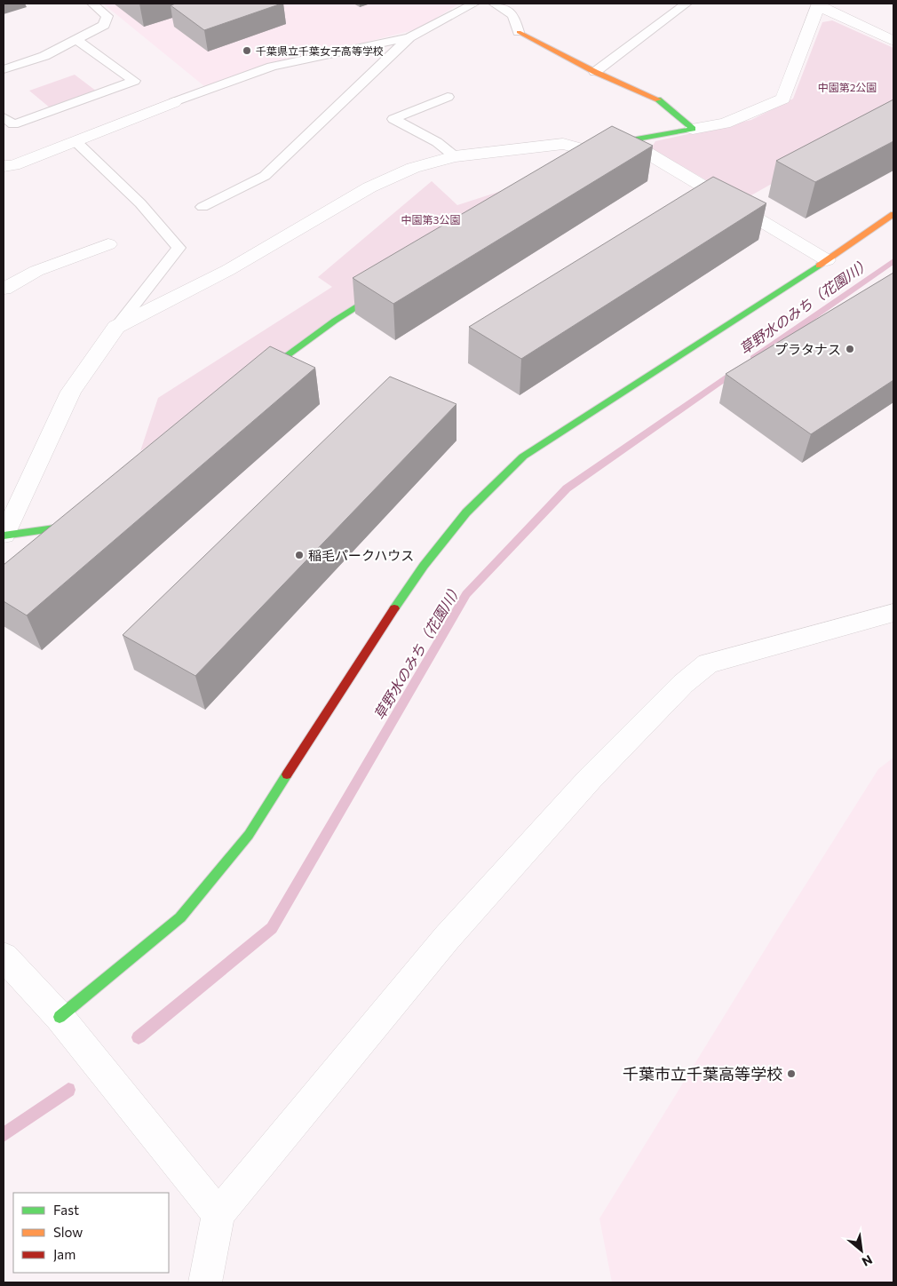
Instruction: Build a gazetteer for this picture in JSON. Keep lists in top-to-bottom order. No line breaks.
{"water":["草野水のみち（花園川）"],"parks":["中園第2公園","中園第3公園"],"places":["千葉県立千葉女子高等学校","プラタナス","稲毛パークハウス","千葉市立千葉高等学校"],"legend":["Fast","Slow","Jam"],"north":"bottom right"}
